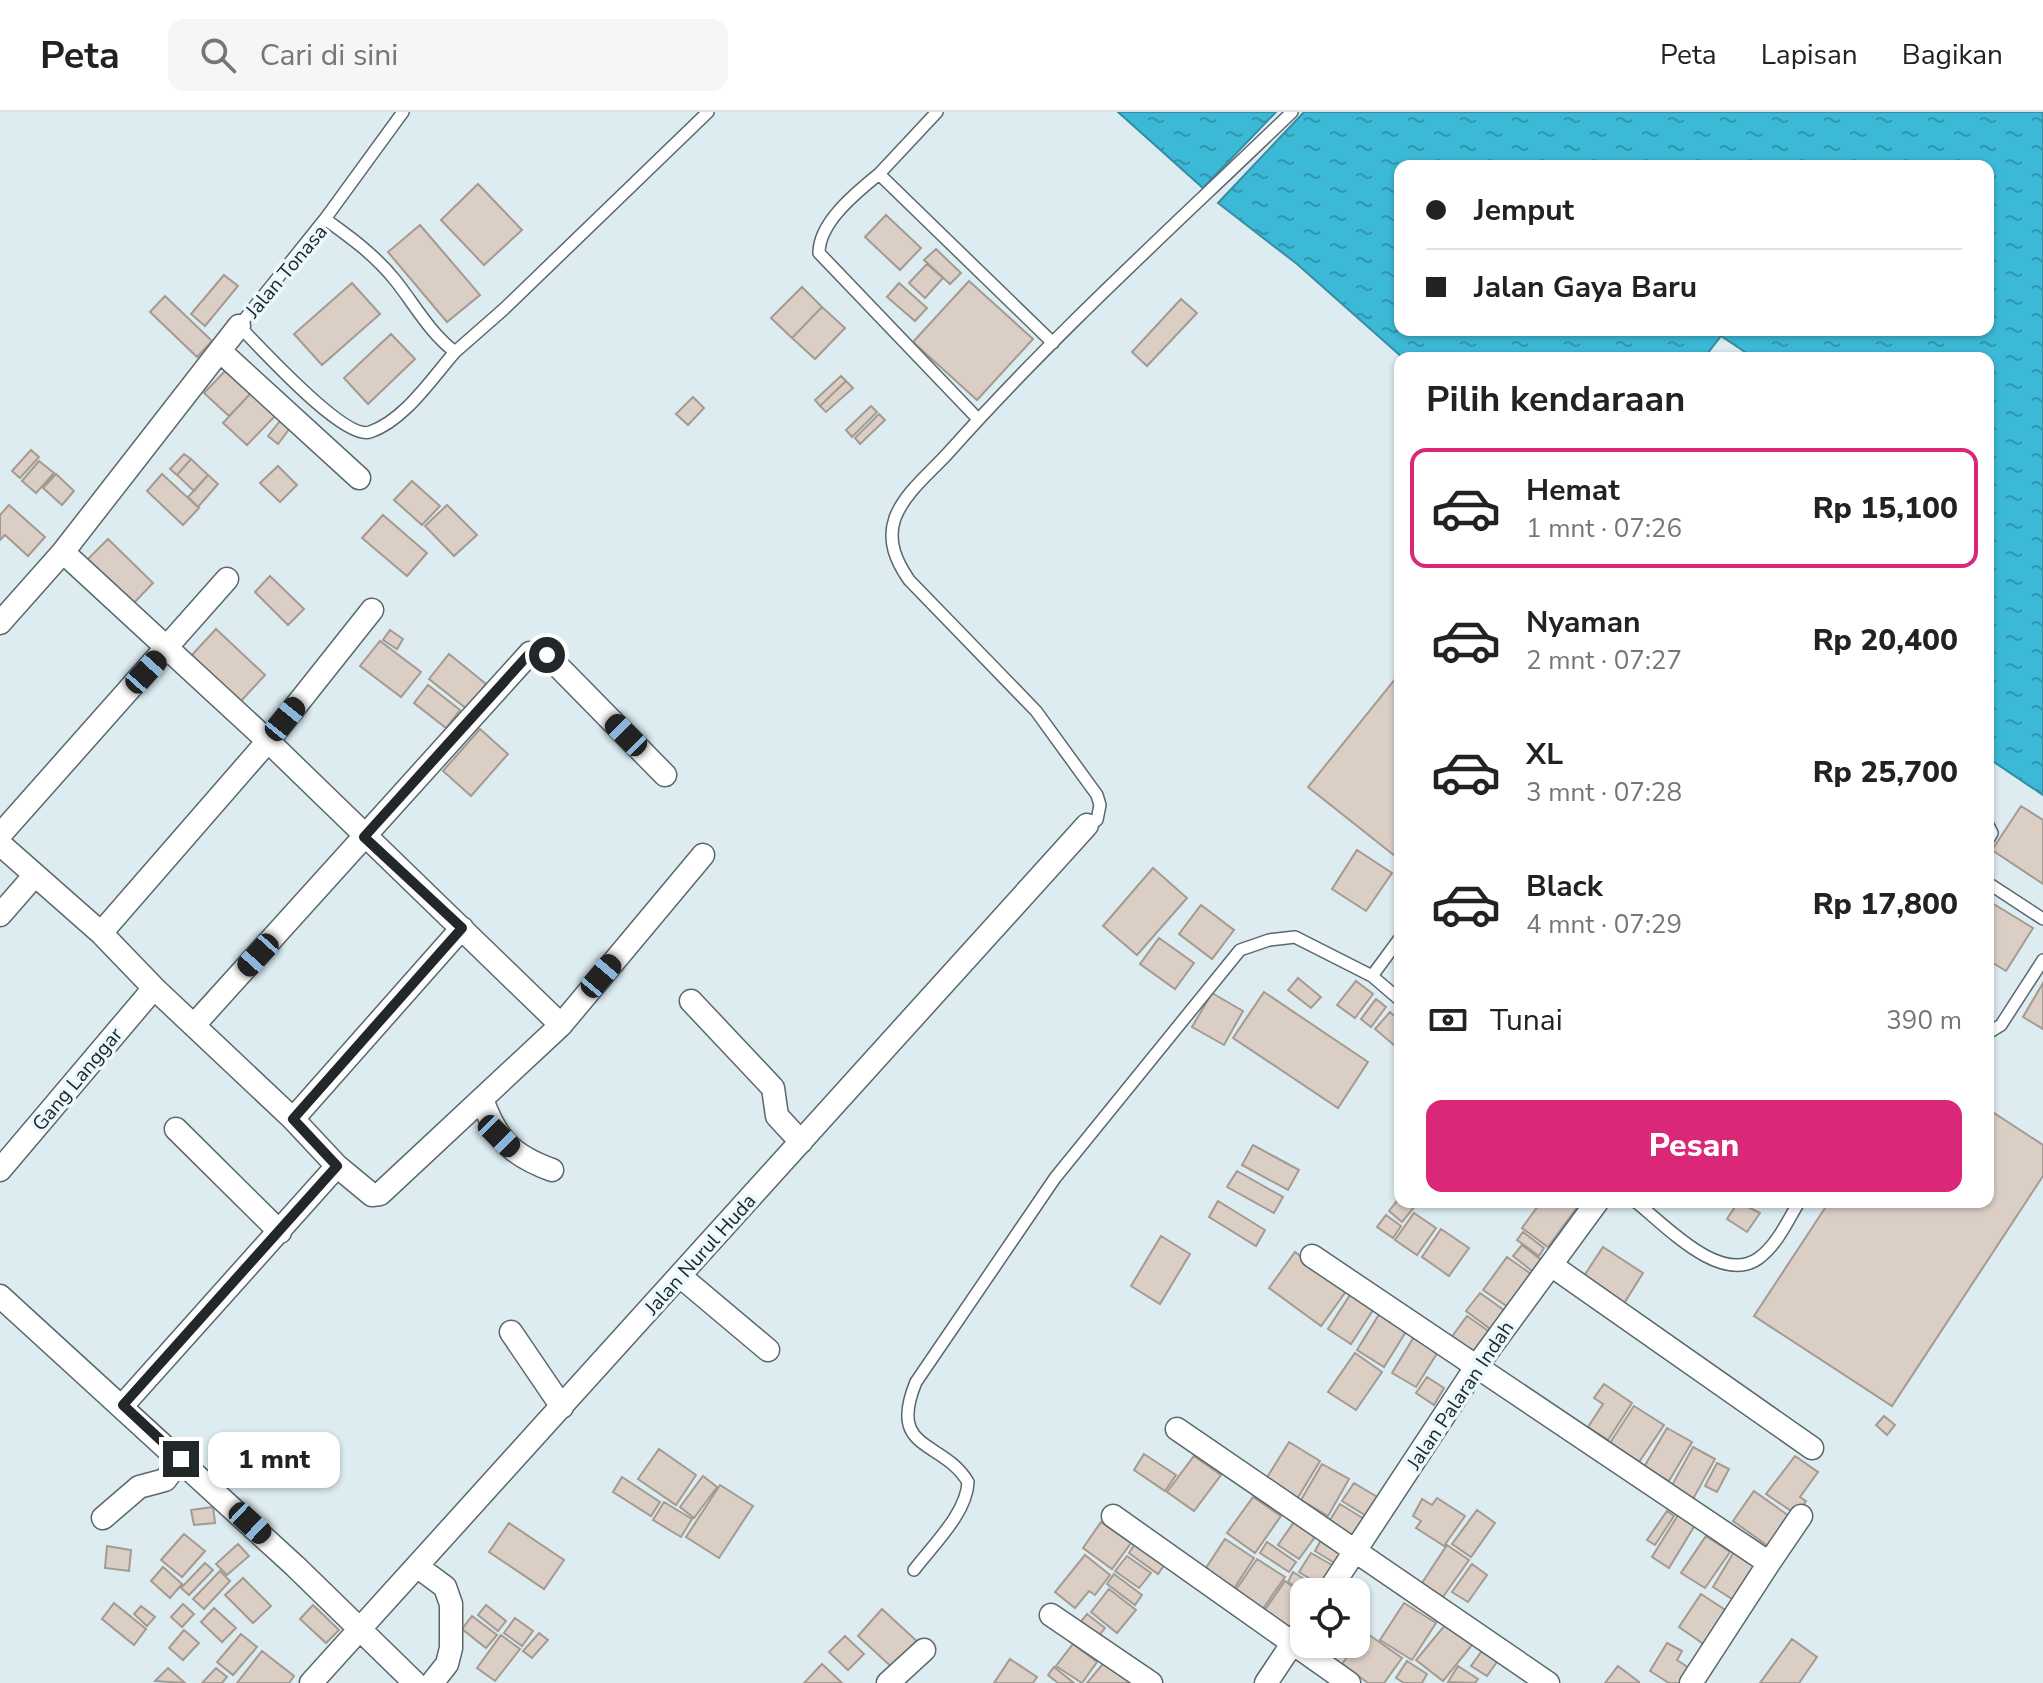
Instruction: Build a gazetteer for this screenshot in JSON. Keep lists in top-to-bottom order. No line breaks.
{"streets":{"street":["Jalan Tonasa","Gang Langgar","Jalan Nurul Huda","Jalan Palaran Indah"]},"page":{"header":"Peta","search":"Cari di sini","nav":["Peta","Lapisan","Bagikan"],"banner":["Jemput","Jalan Gaya Baru"],"heading":"Pilih kendaraan","list":[{"name":"Hemat","note":"1 mnt · 07:26","value":"Rp 15,100"},{"name":"Nyaman","note":"2 mnt · 07:27","value":"Rp 20,400"},{"name":"XL","note":"3 mnt · 07:28","value":"Rp 25,700"},{"name":"Black","note":"4 mnt · 07:29","value":"Rp 17,800"}],"pay":["Tunai","390 m"],"buttons":"Pesan","bubble":"1 mnt"}}
